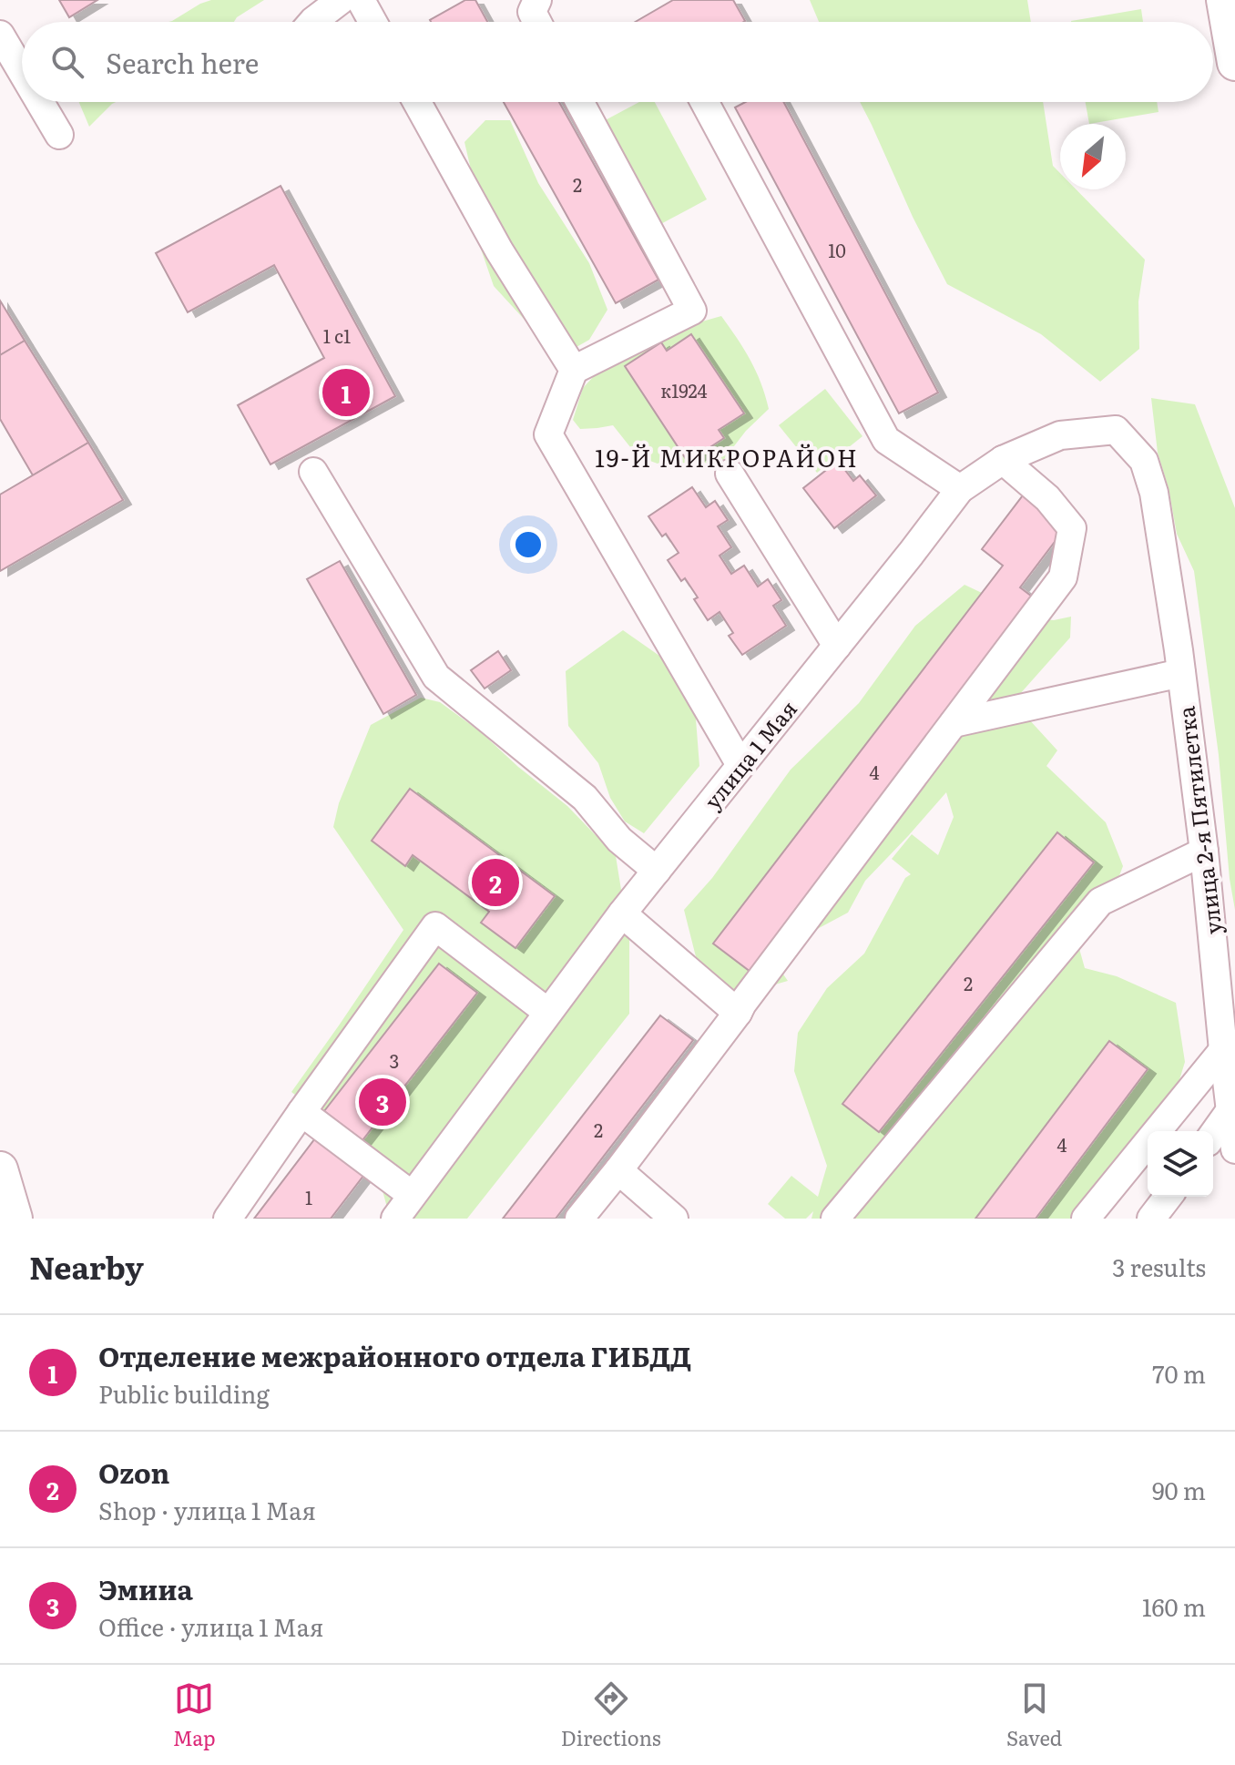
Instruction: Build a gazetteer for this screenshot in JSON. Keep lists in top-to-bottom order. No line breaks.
{"streets":{"street":["улица 1 Мая","улица 2-я Пятилетка"]},"crossings":[["улица 1 Мая","улица 2-я Пятилетка"]],"districts":["19-Й МИКРОРАЙОН"],"house_numbers":["2","10","1 с1","к1924","4","2","3","2","4","1"],"north":"bottom left","page":{"search":"Search here","pins":["1","2","3"],"heading":["Nearby","3 results"],"list":[{"mark":"1","name":"Отделение межрайонного отдела ГИБДД","note":"Public building","value":"70 m"},{"mark":"2","name":"Ozon","note":"Shop · улица 1 Мая","value":"90 m"},{"mark":"3","name":"Эмииа","note":"Office · улица 1 Мая","value":"160 m"}],"nav":["Map","Directions","Saved"]}}
